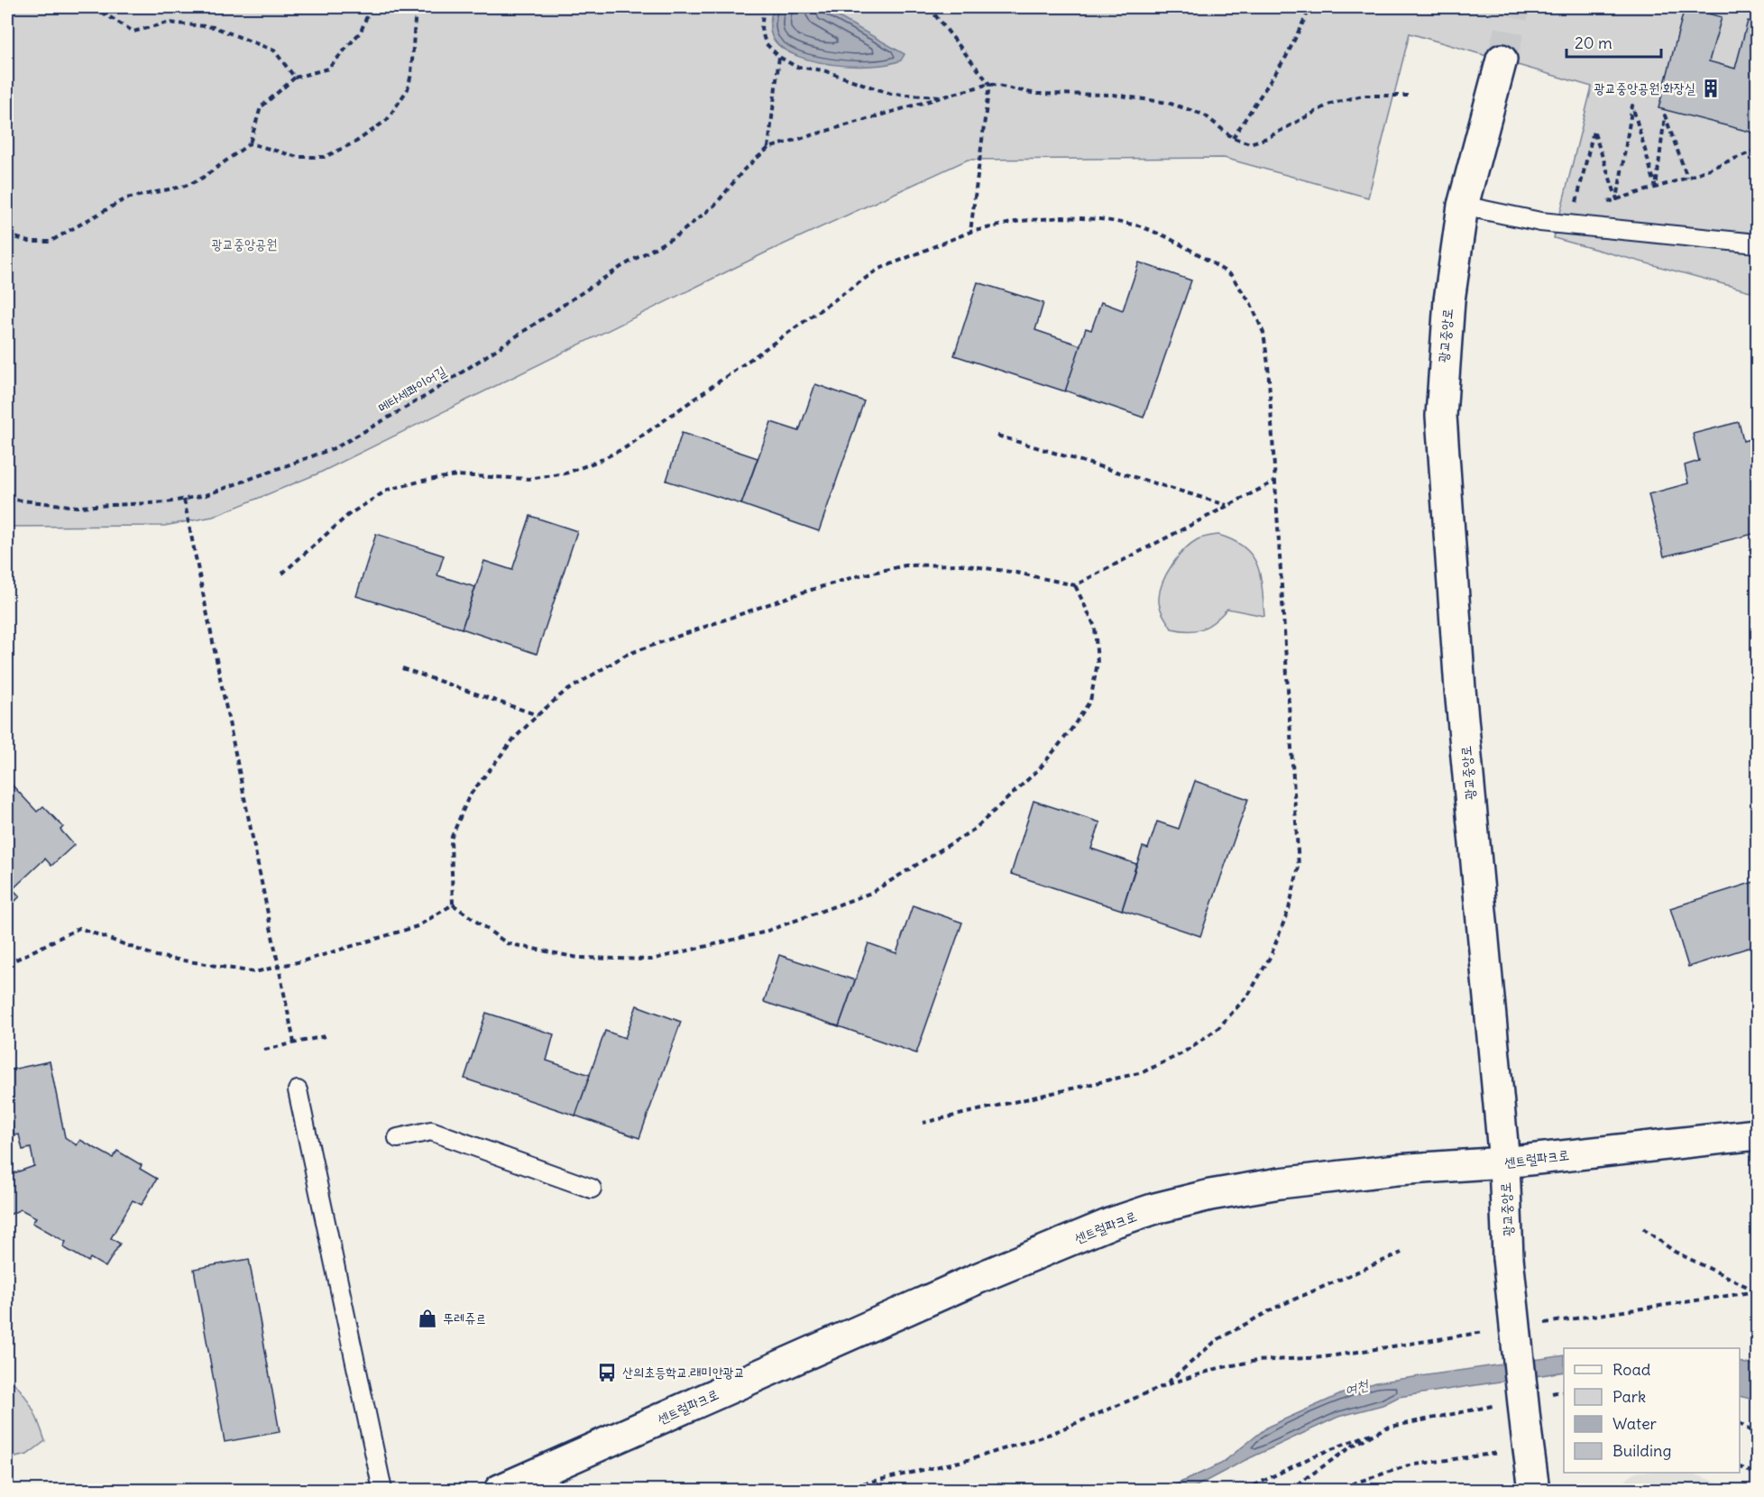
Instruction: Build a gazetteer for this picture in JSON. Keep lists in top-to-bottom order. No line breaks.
{"streets":{"main road":["광교중앙로","센트럴파크로"],"path":["메타세콰이어길"]},"crossings":[["광교중앙로","센트럴파크로"]],"water":["여천"],"parks":["광교중앙공원"],"places":{"building":["광교중앙공원 화장실"],"shop":["뚜레쥬르"],"bus stop":["산의초등학교.래미안광교"]},"legend":["Road","Park","Water","Building"],"scale_bar":"20 m"}
